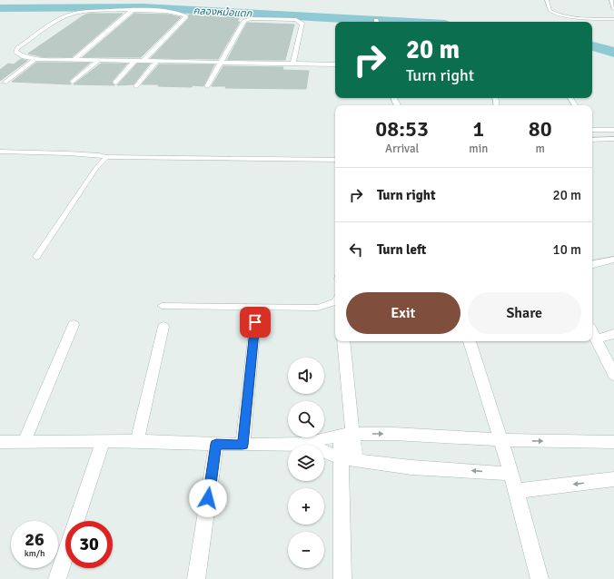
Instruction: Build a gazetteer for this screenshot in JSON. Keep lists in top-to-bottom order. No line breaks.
{"water":["คลองหม้อแตก"],"page":{"turn":["20 m","Turn right"],"eta":["08:53","Arrival","1","min","80","m"],"list":[{"name":"Turn right","value":"20 m"},{"name":"Turn left","value":"10 m"}],"buttons":["Exit","Share"],"map_buttons":["+","−"],"speed":"26 km/h","limit":"30"}}
